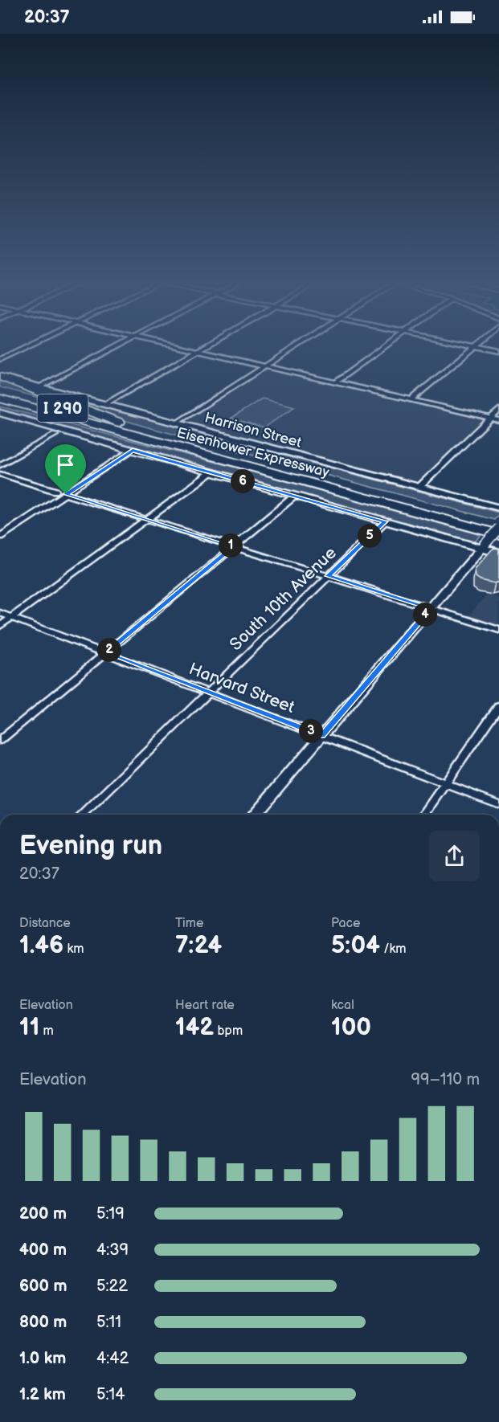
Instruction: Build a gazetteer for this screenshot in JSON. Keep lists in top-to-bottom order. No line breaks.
{"streets":{"highway":["I 290","Eisenhower Expressway"],"street":["Harrison Street","South 10th Avenue","Harvard Street"]},"crossings":[["South 10th Avenue","Harvard Street"]],"page":{"status":"20:37","pins":["6","5","1","4","2","3"],"heading":["Evening run","20:37"],"stats":[["Distance","1.46 km"],["Time","7:24"],["Pace","5:04 /km"],["Elevation","11 m"],["Heart rate","142 bpm"],["kcal","100"]],"chart":["Elevation","99–110 m"],"list":[{"name":"200 m","note":"5:19"},{"name":"400 m","note":"4:39"},{"name":"600 m","note":"5:22"},{"name":"800 m","note":"5:11"},{"name":"1.0 km","note":"4:42"},{"name":"1.2 km","note":"5:14"}]}}
